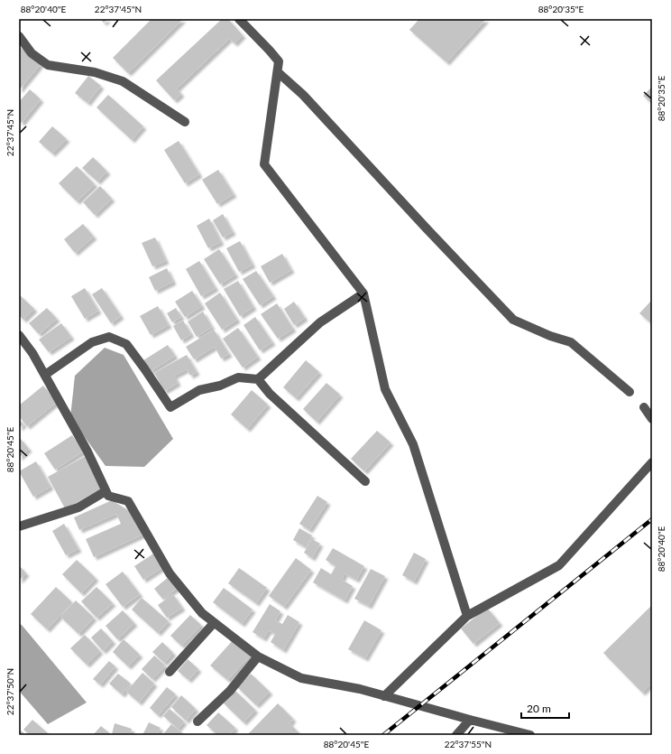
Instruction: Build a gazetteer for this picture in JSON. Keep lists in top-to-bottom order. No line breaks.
{"scale_bar":"20 m","coordinates":["88°20'40\"E","22°37'45\"N","88°20'35\"E","88°20'45\"E","22°37'50\"N","22°37'55\"N"]}
